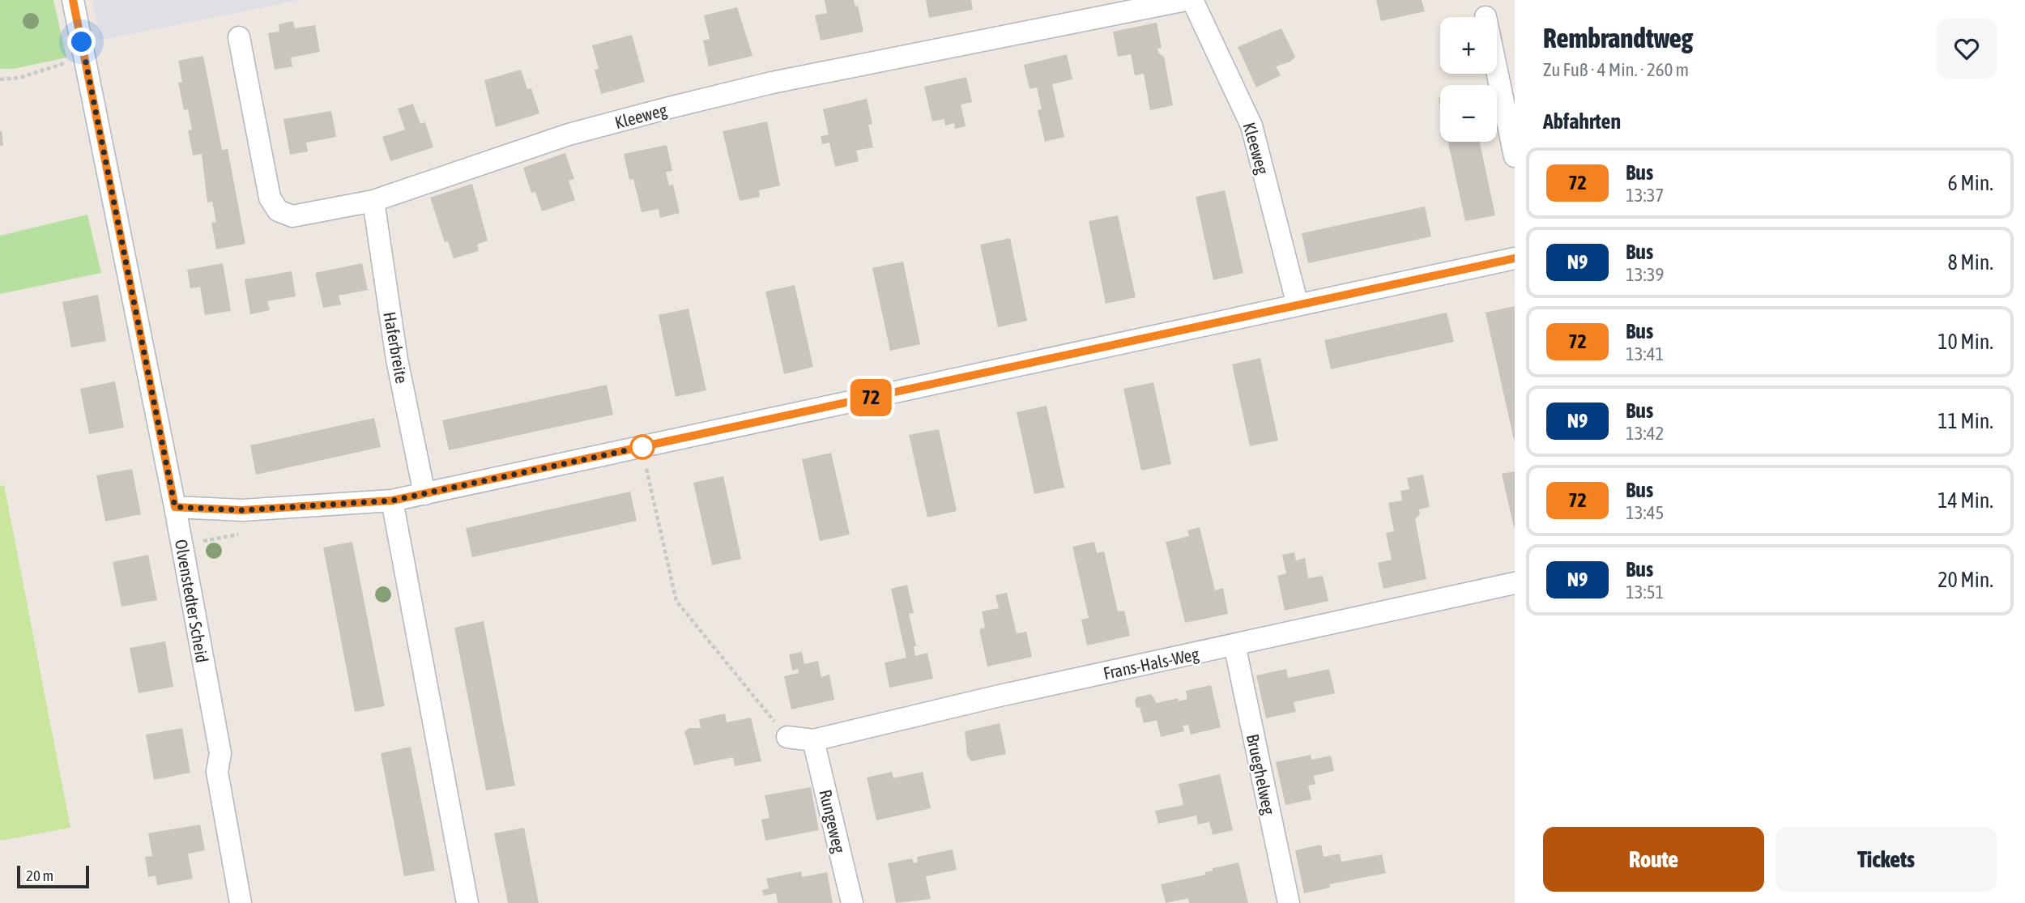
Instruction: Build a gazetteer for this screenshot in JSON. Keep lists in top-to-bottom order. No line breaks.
{"streets":{"street":["Kleeweg","Haferbreite","Olvenstedter Scheid","Frans-Hals-Weg","Brueghelweg","Rungeweg"]},"crossings":[["Kleeweg","Haferbreite"],["Frans-Hals-Weg","Brueghelweg"],["Frans-Hals-Weg","Rungeweg"]],"lines":["bus line 72"],"scale_bar":"20 m","page":{"on_map":"72","heading":[["Rembrandtweg","Zu Fuß · 4 Min. · 260 m"],"Abfahrten"],"map_buttons":["+","−"],"list":[{"mark":"72","name":"Bus","note":"13:37","value":"6 Min."},{"mark":"N9","name":"Bus","note":"13:39","value":"8 Min."},{"mark":"72","name":"Bus","note":"13:41","value":"10 Min."},{"mark":"N9","name":"Bus","note":"13:42","value":"11 Min."},{"mark":"72","name":"Bus","note":"13:45","value":"14 Min."},{"mark":"N9","name":"Bus","note":"13:51","value":"20 Min."}],"buttons":["Route","Tickets"],"scale":"20 m"}}
